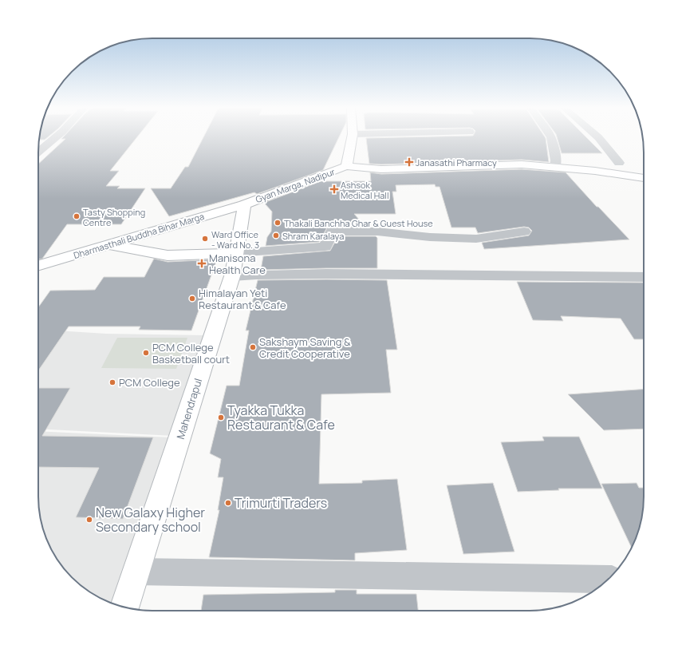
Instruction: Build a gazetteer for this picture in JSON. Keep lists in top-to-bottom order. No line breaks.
{"streets":{"main road":["Gyan Marga, Nadipur","Dharmasthali Buddha Bihar Marga","Mahendrapul"]},"crossings":[["Gyan Marga, Nadipur","Dharmasthali Buddha Bihar Marga"],["Gyan Marga, Nadipur","Mahendrapul"],["Dharmasthali Buddha Bihar Marga","Mahendrapul"]],"places":{"health":["Janasathi Pharmacy","Ashsok Medical Hall","Manisona Health Care"],"other":["Tasty Shopping Centre","Thakali Banchha Ghar & Guest House","Shram Karalaya","Ward Office - Ward No. 3","Himalayan Yeti Restaurant & Cafe","Sakshaym Saving & Credit Cooperative","PCM College Basketball court","PCM College","Tyakka Tukka Restaurant & Cafe","Trimurti Traders","New Galaxy Higher Secondary school"]}}
